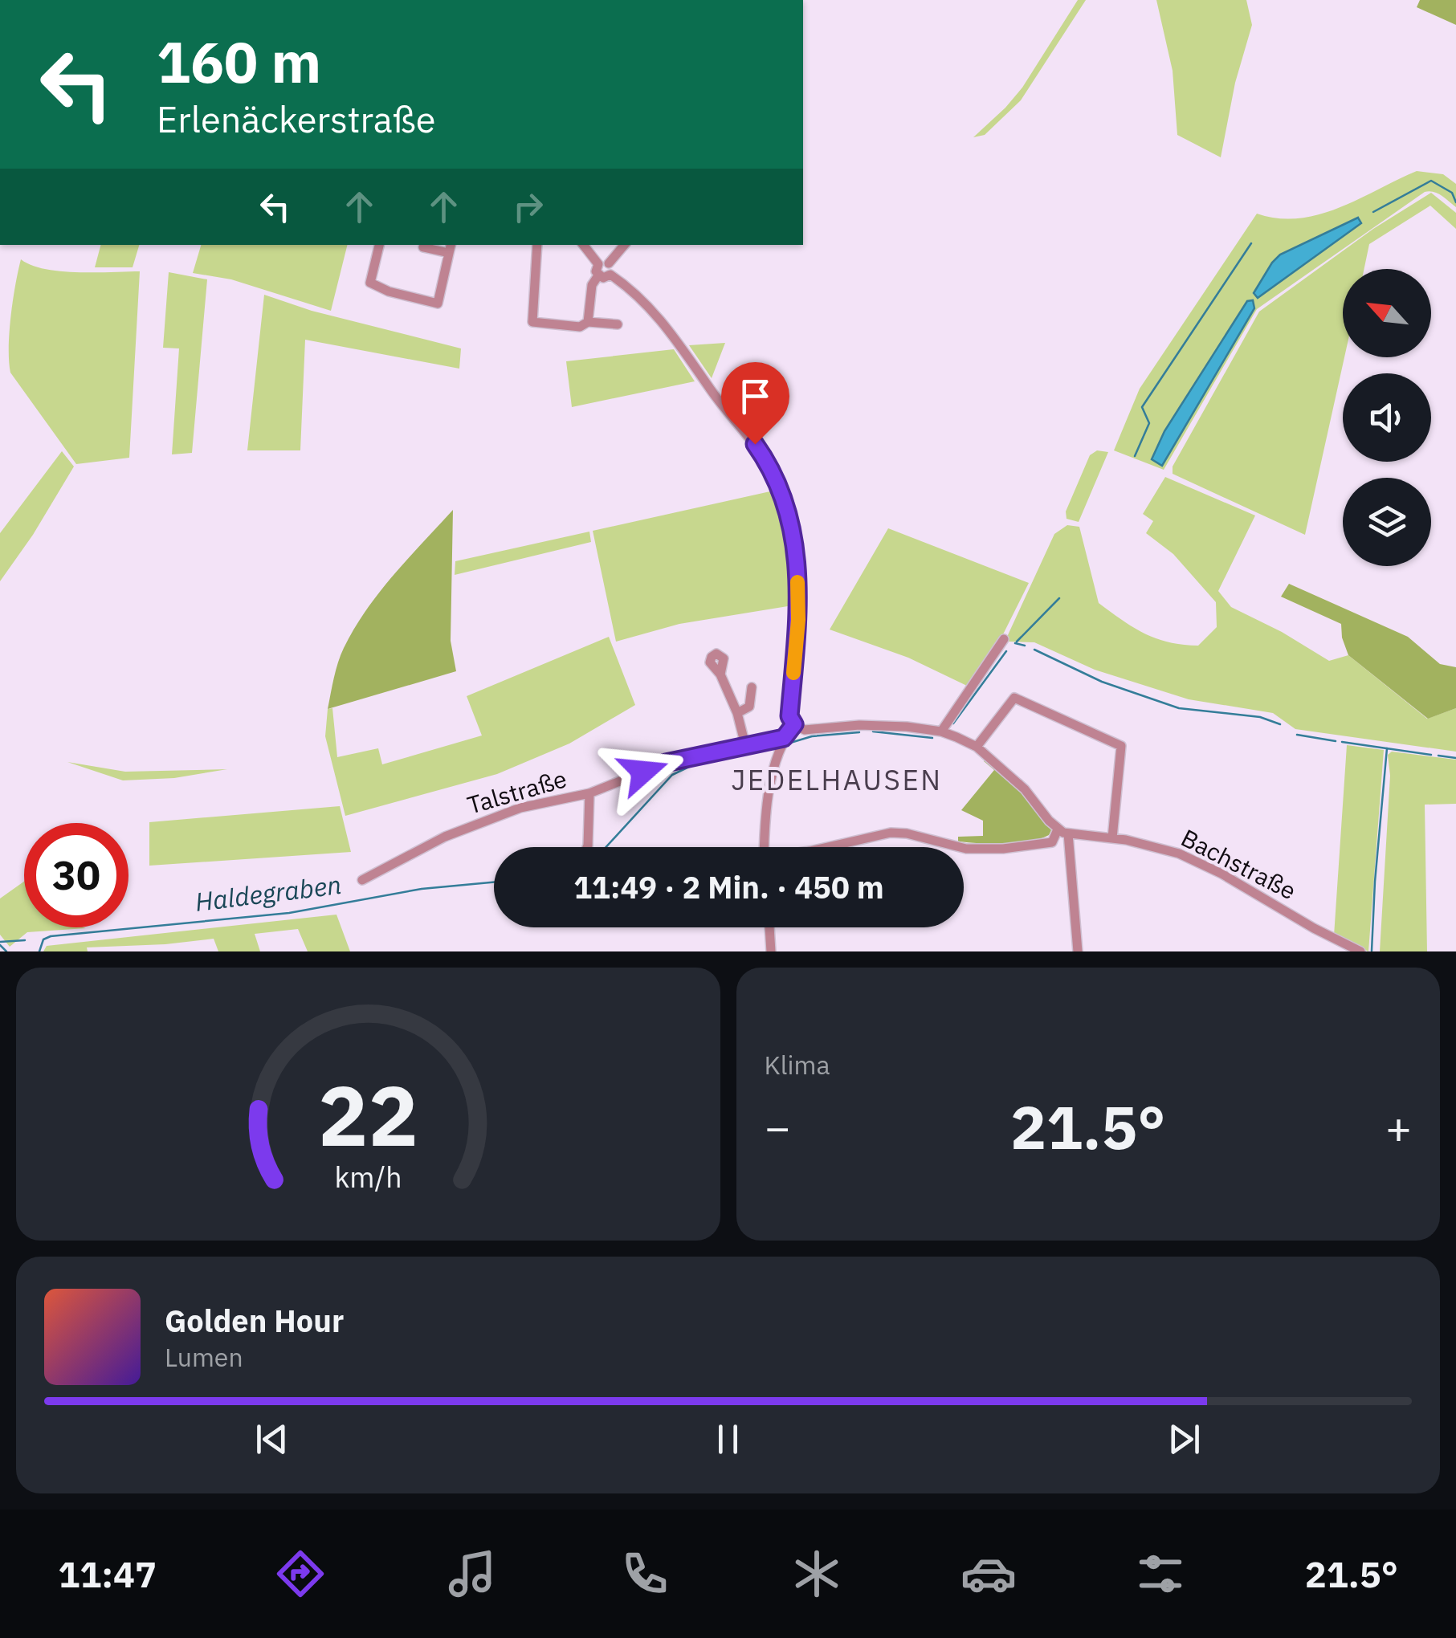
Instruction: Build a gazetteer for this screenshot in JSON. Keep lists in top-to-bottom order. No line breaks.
{"streets":{"street":["Talstraße","Bachstraße"]},"districts":["JEDELHAUSEN"],"water":["Haldegraben"],"north":"top left","page":{"turn":["160 m","Erlenäckerstraße"],"limit":"30","trip":"11:49 · 2 Min. · 450 m","tile":"Klima","heat":["−","21.5°","+"],"song":["Golden Hour","Lumen"],"tabs":["11:47","21.5°"],"gauge":["22","km/h"]}}
